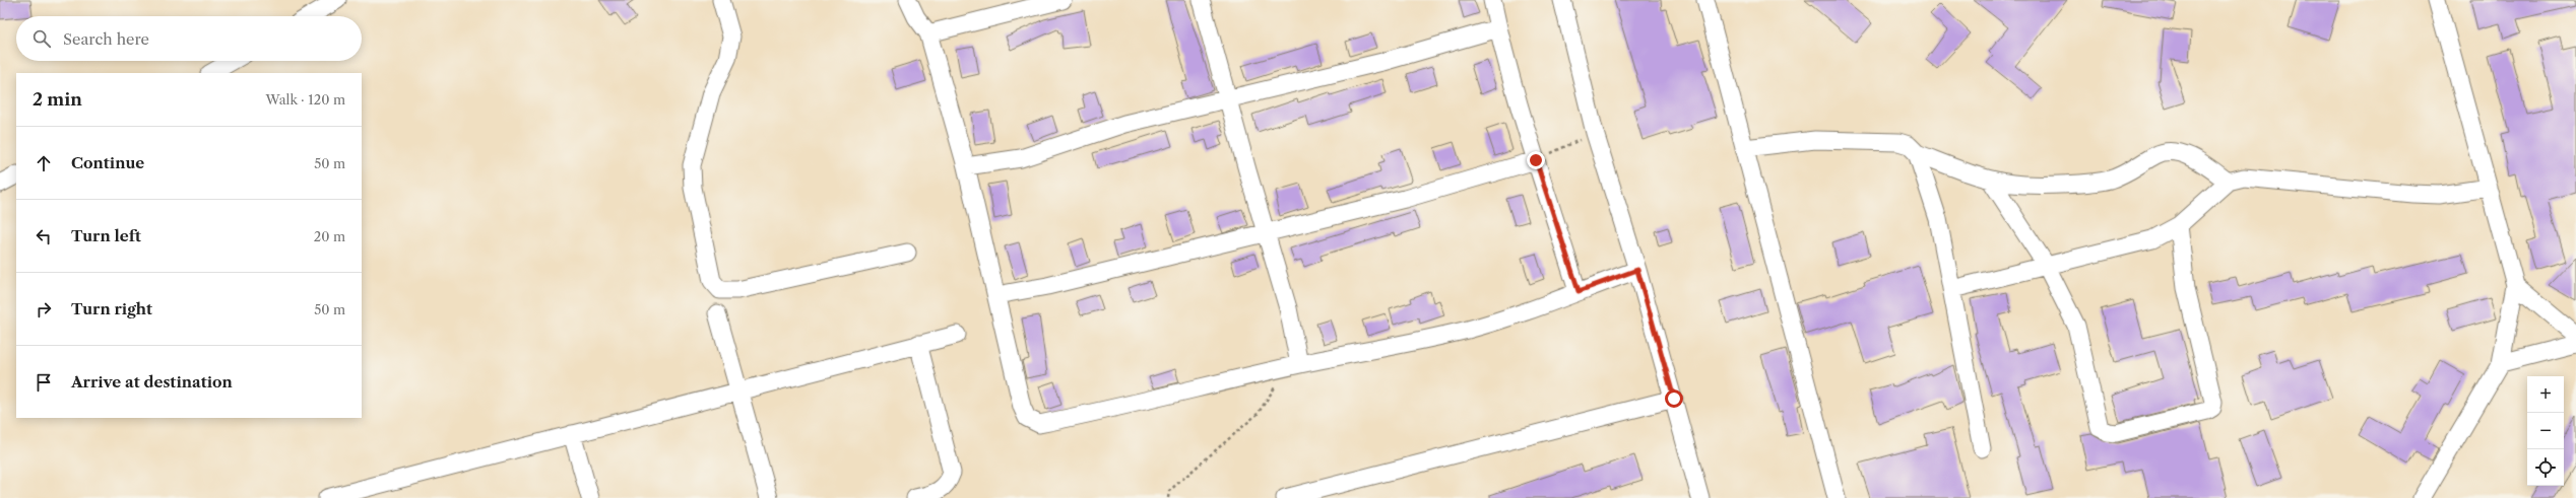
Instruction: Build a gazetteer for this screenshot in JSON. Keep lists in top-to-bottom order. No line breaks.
{"page":{"search":"Search here","heading":["2 min","Walk · 120 m"],"list":[["Continue","50 m"],["Turn left","20 m"],["Turn right","50 m"],"Arrive at destination"],"map_buttons":["+","−"]}}
